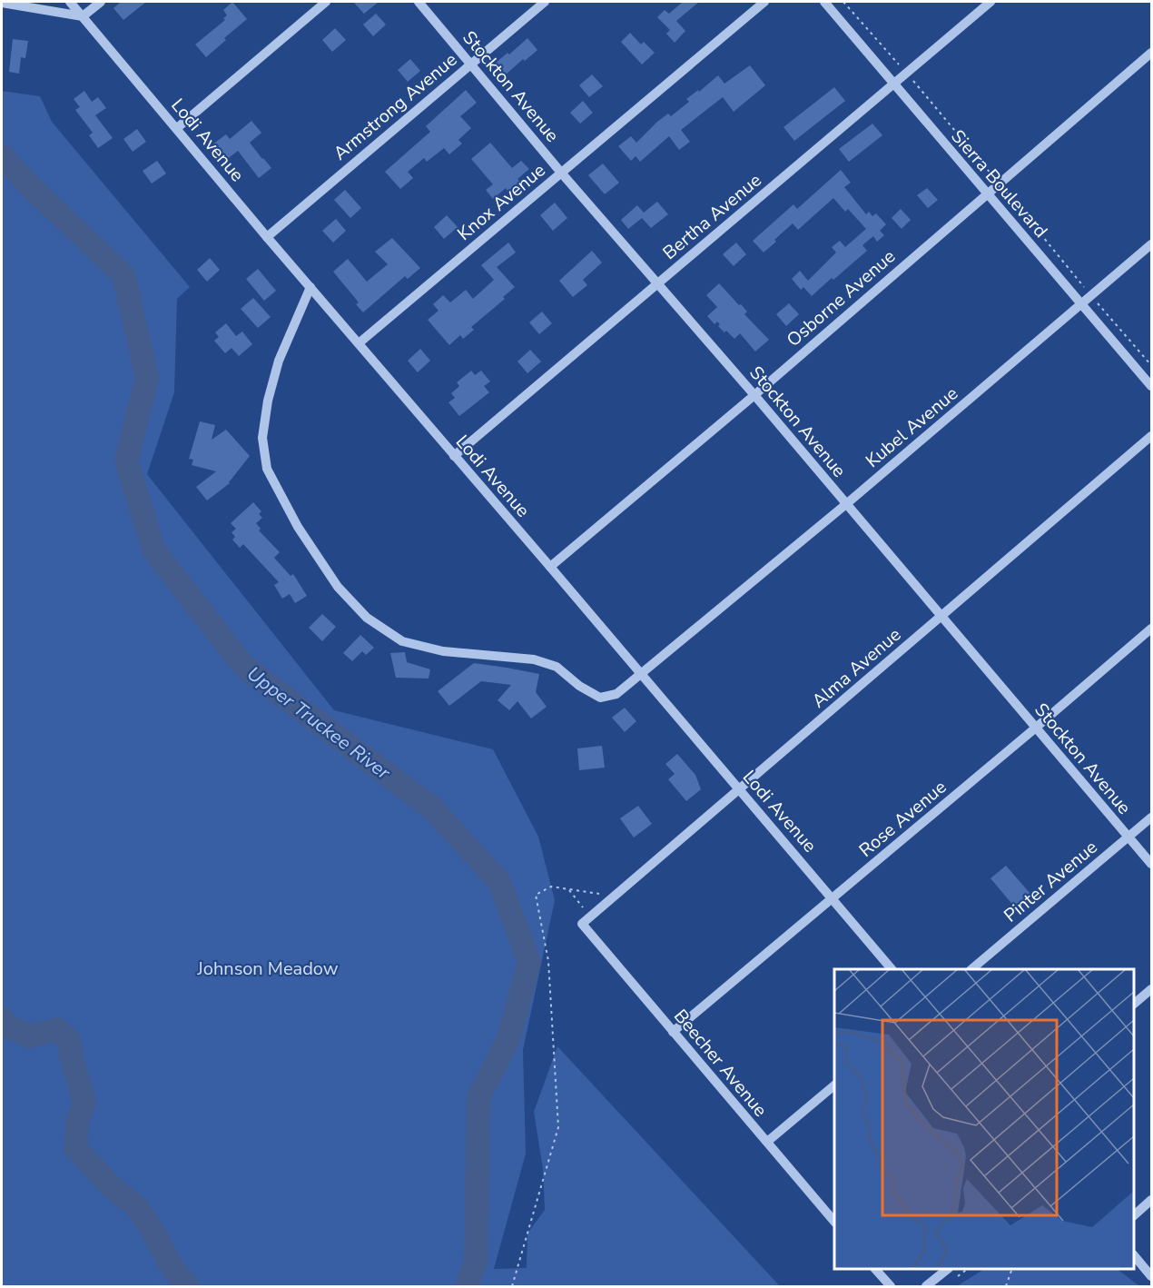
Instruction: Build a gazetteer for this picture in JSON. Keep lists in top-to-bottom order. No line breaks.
{"streets":{"street":["Stockton Avenue","Armstrong Avenue","Lodi Avenue","Sierra Boulevard","Knox Avenue","Bertha Avenue","Osborne Avenue","Kubel Avenue","Alma Avenue","Rose Avenue","Pinter Avenue","Beecher Avenue"]},"crossings":[["Stockton Avenue","Armstrong Avenue"],["Stockton Avenue","Knox Avenue"],["Stockton Avenue","Bertha Avenue"],["Stockton Avenue","Osborne Avenue"],["Stockton Avenue","Kubel Avenue"],["Stockton Avenue","Alma Avenue"],["Stockton Avenue","Rose Avenue"],["Stockton Avenue","Pinter Avenue"],["Armstrong Avenue","Lodi Avenue"],["Lodi Avenue","Knox Avenue"],["Lodi Avenue","Bertha Avenue"],["Lodi Avenue","Osborne Avenue"],["Lodi Avenue","Kubel Avenue"],["Lodi Avenue","Alma Avenue"],["Lodi Avenue","Rose Avenue"],["Sierra Boulevard","Bertha Avenue"],["Sierra Boulevard","Osborne Avenue"],["Sierra Boulevard","Kubel Avenue"],["Alma Avenue","Beecher Avenue"],["Rose Avenue","Beecher Avenue"]],"water":["Upper Truckee River"],"parks":["Johnson Meadow"]}
